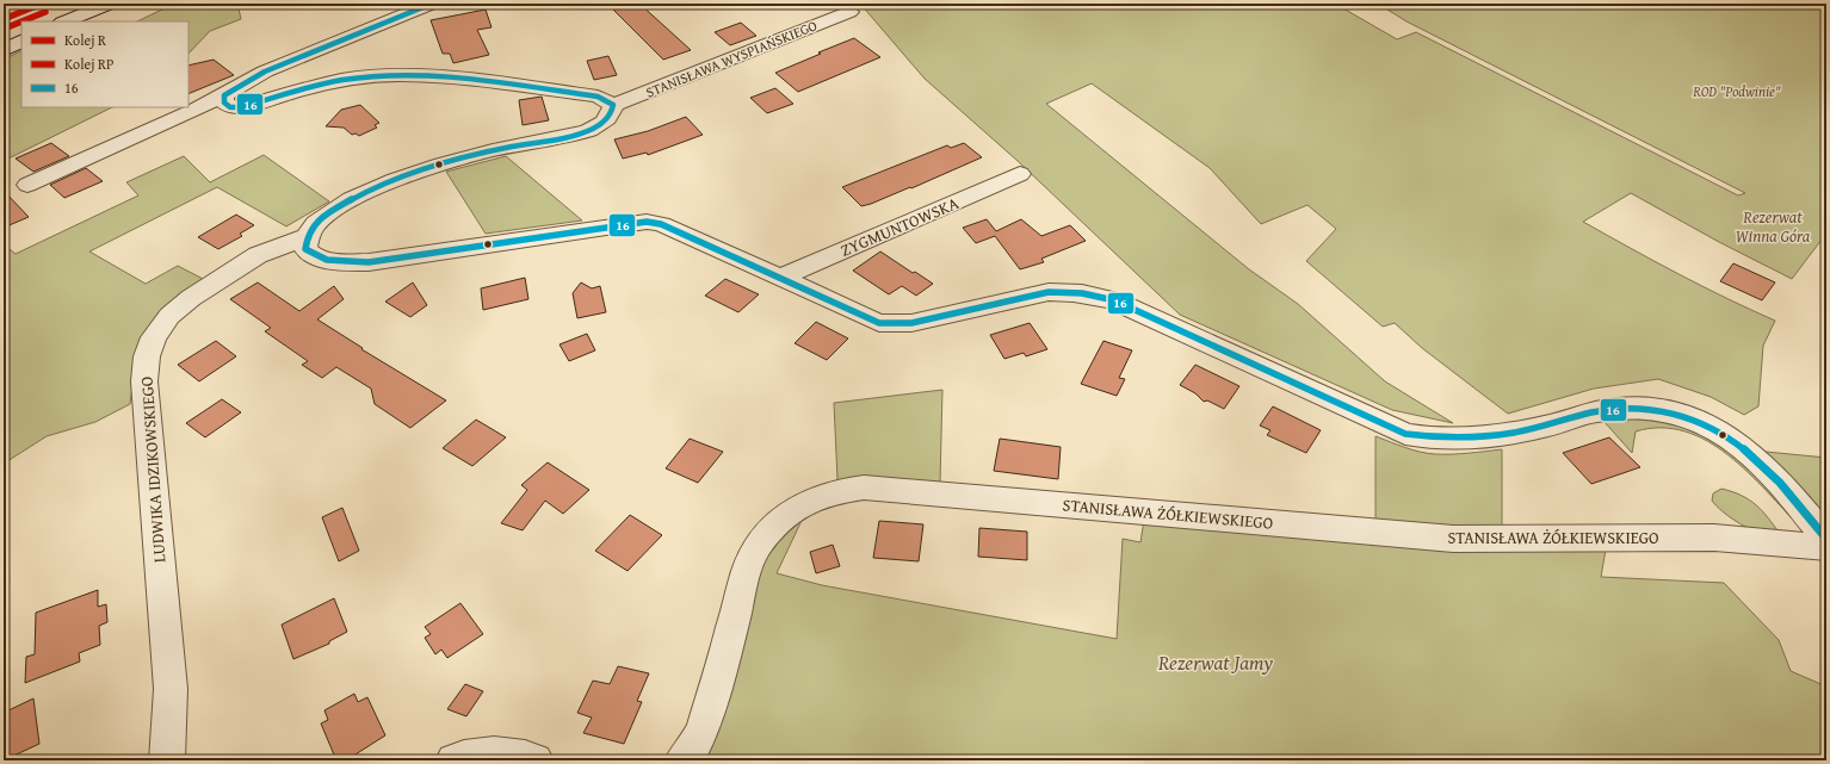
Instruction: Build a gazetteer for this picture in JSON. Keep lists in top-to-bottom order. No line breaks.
{"streets":{"street":["STANISŁAWA WYSPIAŃSKIEGO","ZYGMUNTOWSKA","LUDWIKA IDZIKOWSKIEGO","STANISŁAWA ŻÓŁKIEWSKIEGO"]},"parks":["ROD \"Podwinie\"","Rezerwat Winna Góra","Rezerwat Jamy"],"lines":["rail line R","transit line 16","rail line RP"],"legend":["Kolej R","Kolej RP","16"]}
